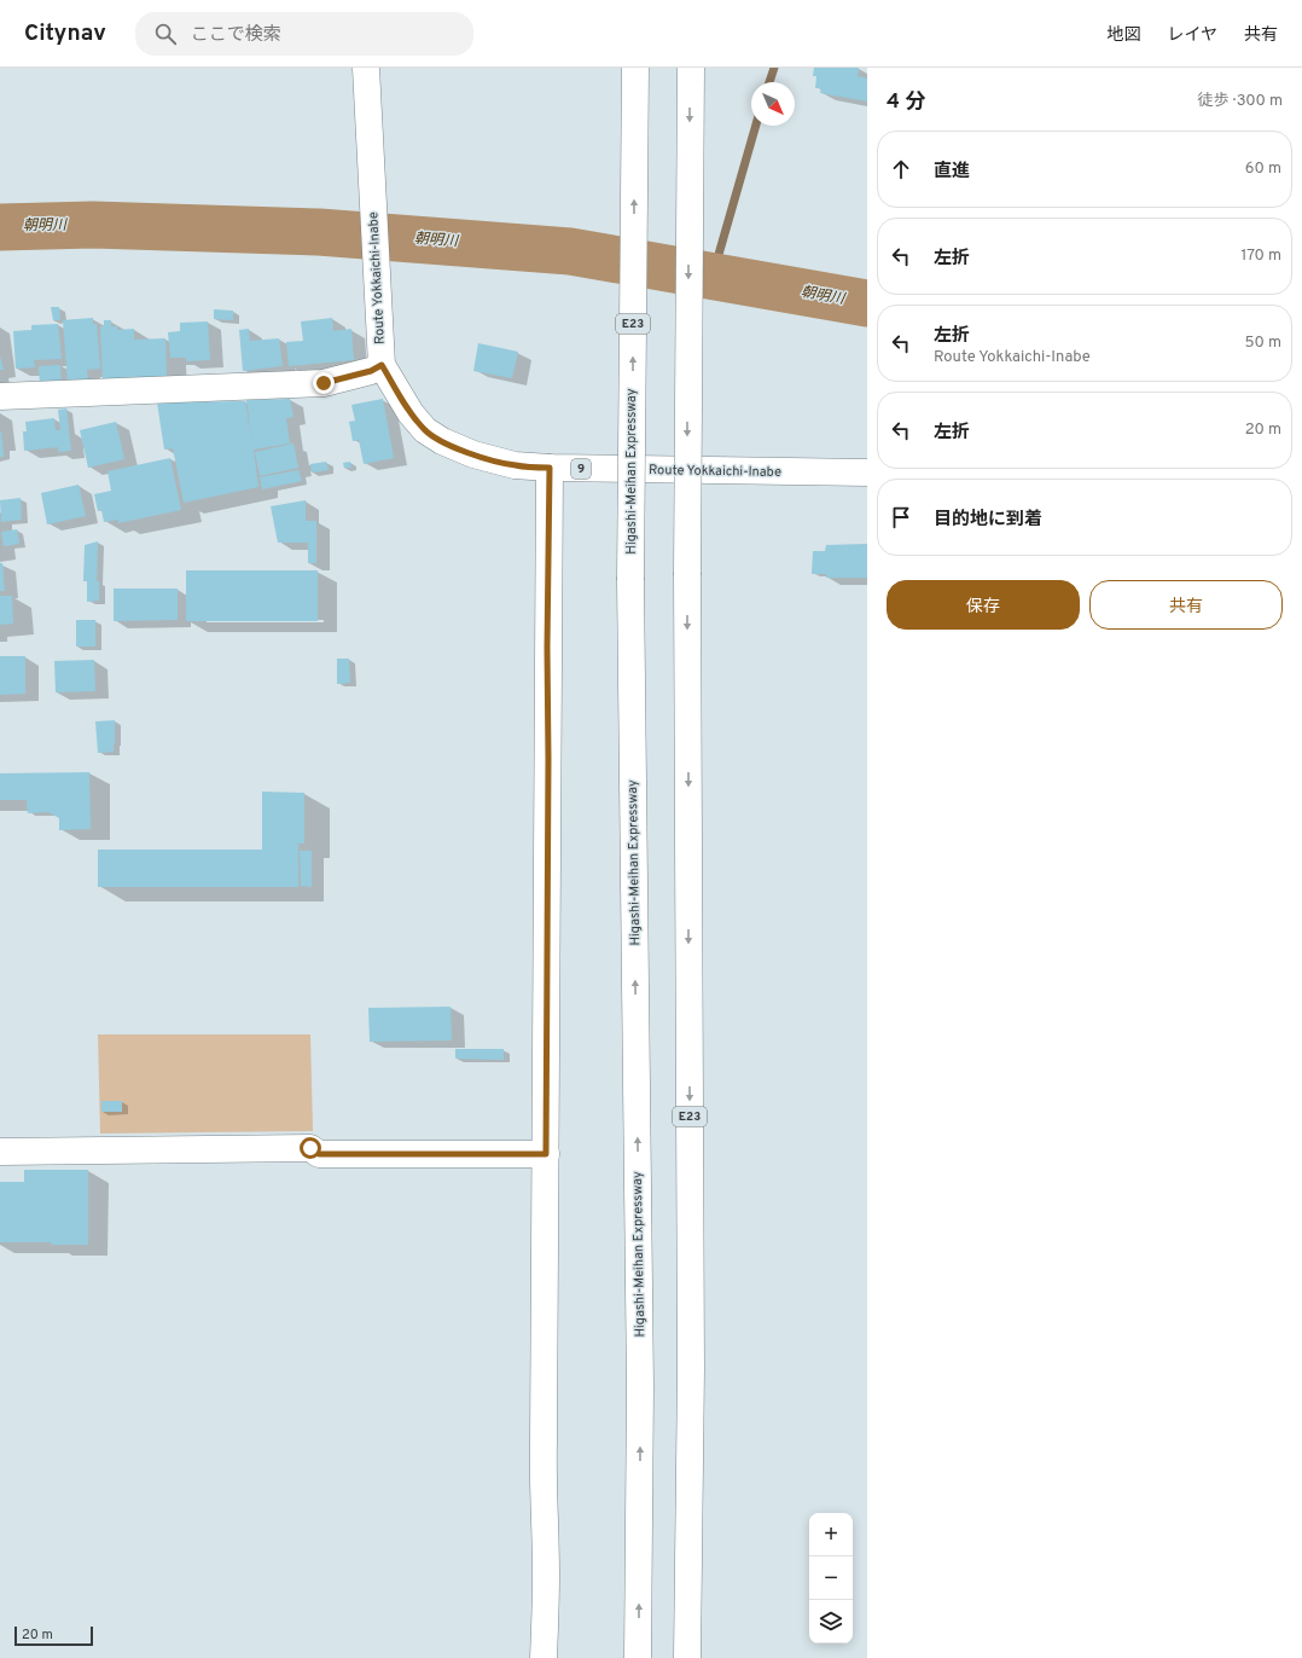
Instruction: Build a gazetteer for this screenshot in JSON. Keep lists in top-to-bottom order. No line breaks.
{"streets":{"main road":["Route Yokkaichi-Inabe","E23","9","Higashi-Meihan Expressway"]},"water":["朝明川"],"scale_bar":"20 m","north":"bottom right","page":{"header":"Citynav","search":"ここで検索","nav":["地図","レイヤ","共有"],"heading":["4 分","徒歩 · 300 m"],"list":[["直進","60 m"],["左折","170 m"],["左折","Route Yokkaichi-Inabe","50 m"],["左折","20 m"],"目的地に到着"],"buttons":["保存","共有"],"map_buttons":["+","−"],"scale":"20 m"}}
